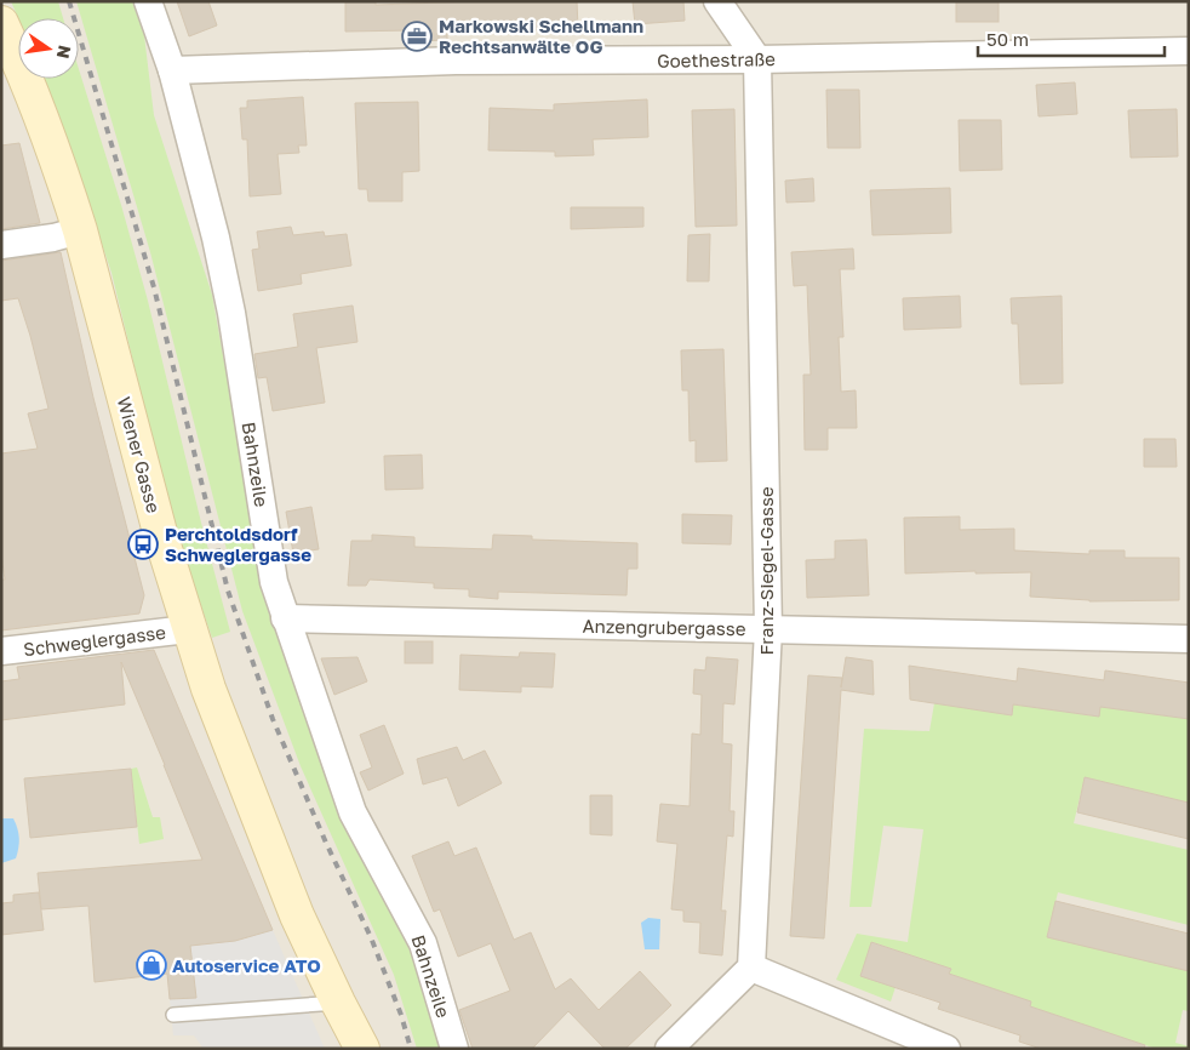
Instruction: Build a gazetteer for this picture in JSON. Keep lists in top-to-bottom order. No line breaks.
{"streets":{"main road":["Wiener Gasse"],"street":["Goethestraße","Bahnzeile","Franz-Siegel-Gasse","Anzengrubergasse","Schweglergasse"]},"crossings":[["Goethestraße","Bahnzeile"],["Goethestraße","Franz-Siegel-Gasse"],["Wiener Gasse","Schweglergasse"],["Bahnzeile","Anzengrubergasse"],["Franz-Siegel-Gasse","Anzengrubergasse"]],"places":{"office":["Markowski Schellmann Rechtsanwälte OG"],"bus stop":["Perchtoldsdorf Schweglergasse"],"shop":["Autoservice ATO"]},"scale_bar":"50 m","north":"right"}
